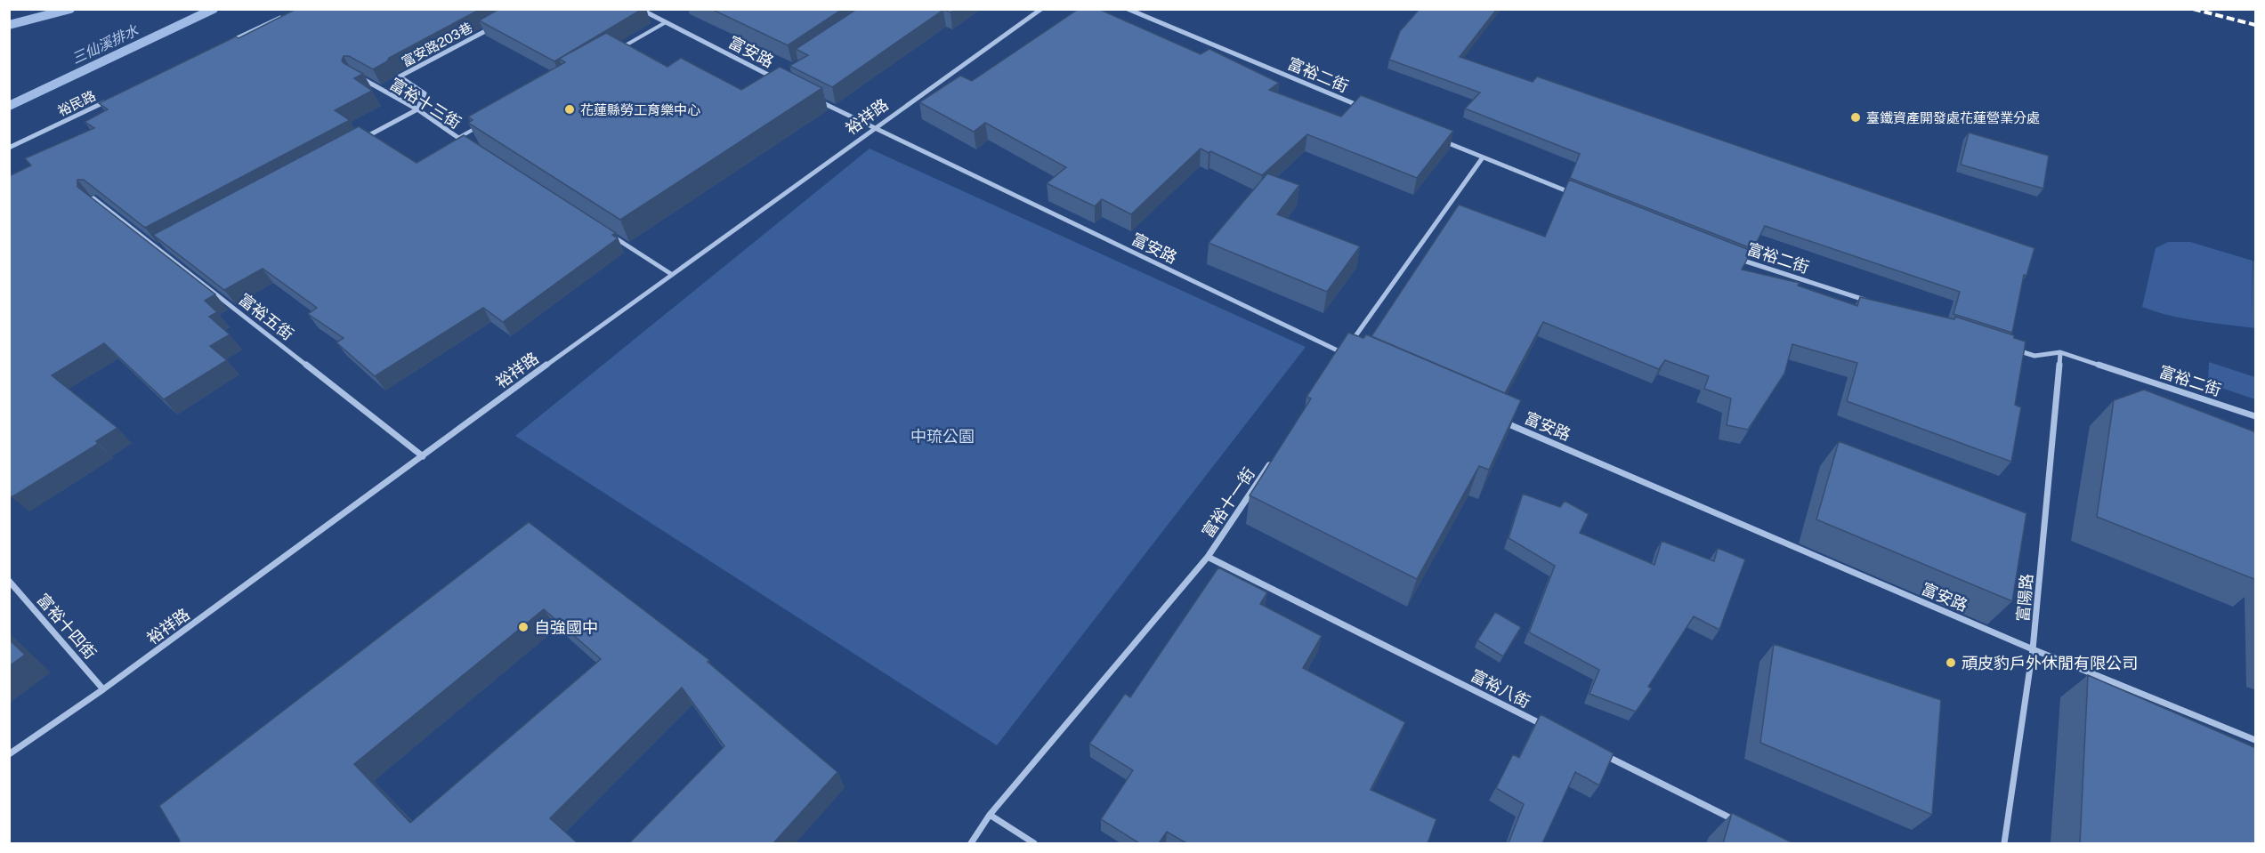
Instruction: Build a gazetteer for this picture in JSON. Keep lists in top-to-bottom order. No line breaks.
{"streets":{"street":["富安路203巷","富安路","富裕二街","裕民路","富裕十三街","裕祥路","富裕五街","富裕十一街","富陽路","富裕十四街","富裕八街"]},"crossings":[["富安路203巷","富裕十三街"],["富安路","裕祥路"],["富安路","富陽路"],["富裕二街","富陽路"],["裕祥路","富裕五街"],["裕祥路","富裕十四街"],["富裕十一街","富裕八街"]],"water":["三仙溪排水"],"parks":["中琉公園"],"places":["花蓮縣勞工育樂中心","臺鐵資產開發處花蓮營業分處","自強國中","頑皮豹戶外休閒有限公司"]}
